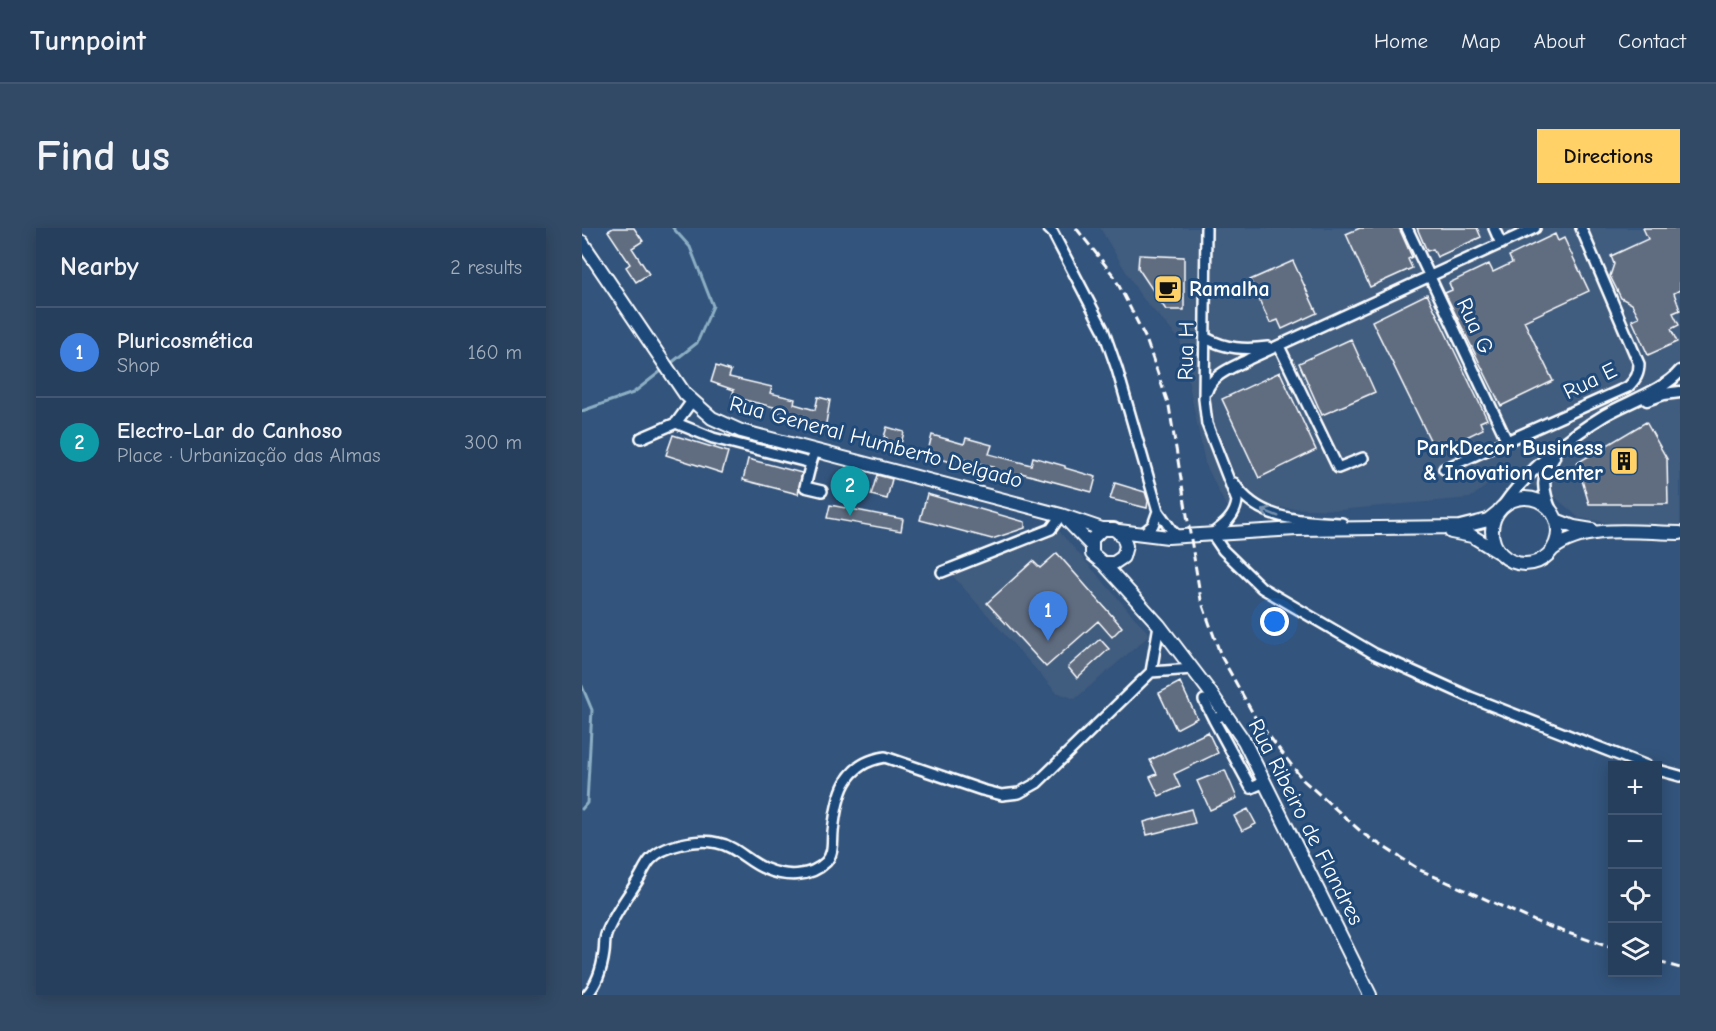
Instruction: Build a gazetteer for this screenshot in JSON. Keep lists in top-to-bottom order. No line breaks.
{"streets":{"main road":["Rua General Humberto Delgado","Rua Ribeiro de Flandres"],"street":["Rua G","Rua H","Rua E"]},"crossings":[["Rua G","Rua E"],["Rua General Humberto Delgado","Rua Ribeiro de Flandres"]],"places":{"cafe":["Ramalha"],"building":["ParkDecor Business & Inovation Center"]},"page":{"header":"Turnpoint","nav":["Home","Map","About","Contact"],"buttons":"Directions","title":"Find us","heading":["Nearby","2 results"],"list":[{"mark":"1","name":"Pluricosmética","note":"Shop","value":"160 m"},{"mark":"2","name":"Electro-Lar do Canhoso","note":"Place · Urbanização das Almas","value":"300 m"}],"pins":["2","1"],"map_buttons":["+","−"]}}
